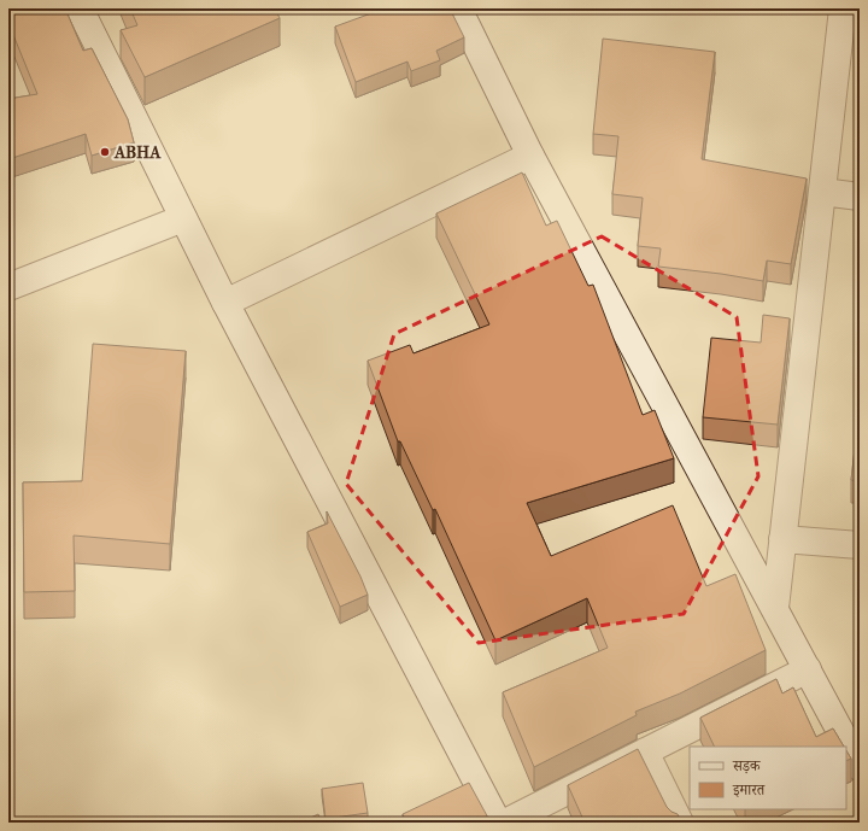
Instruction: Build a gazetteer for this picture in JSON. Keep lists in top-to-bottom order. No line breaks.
{"places":["ABHA"],"legend":["सड़क","इमारत"]}
